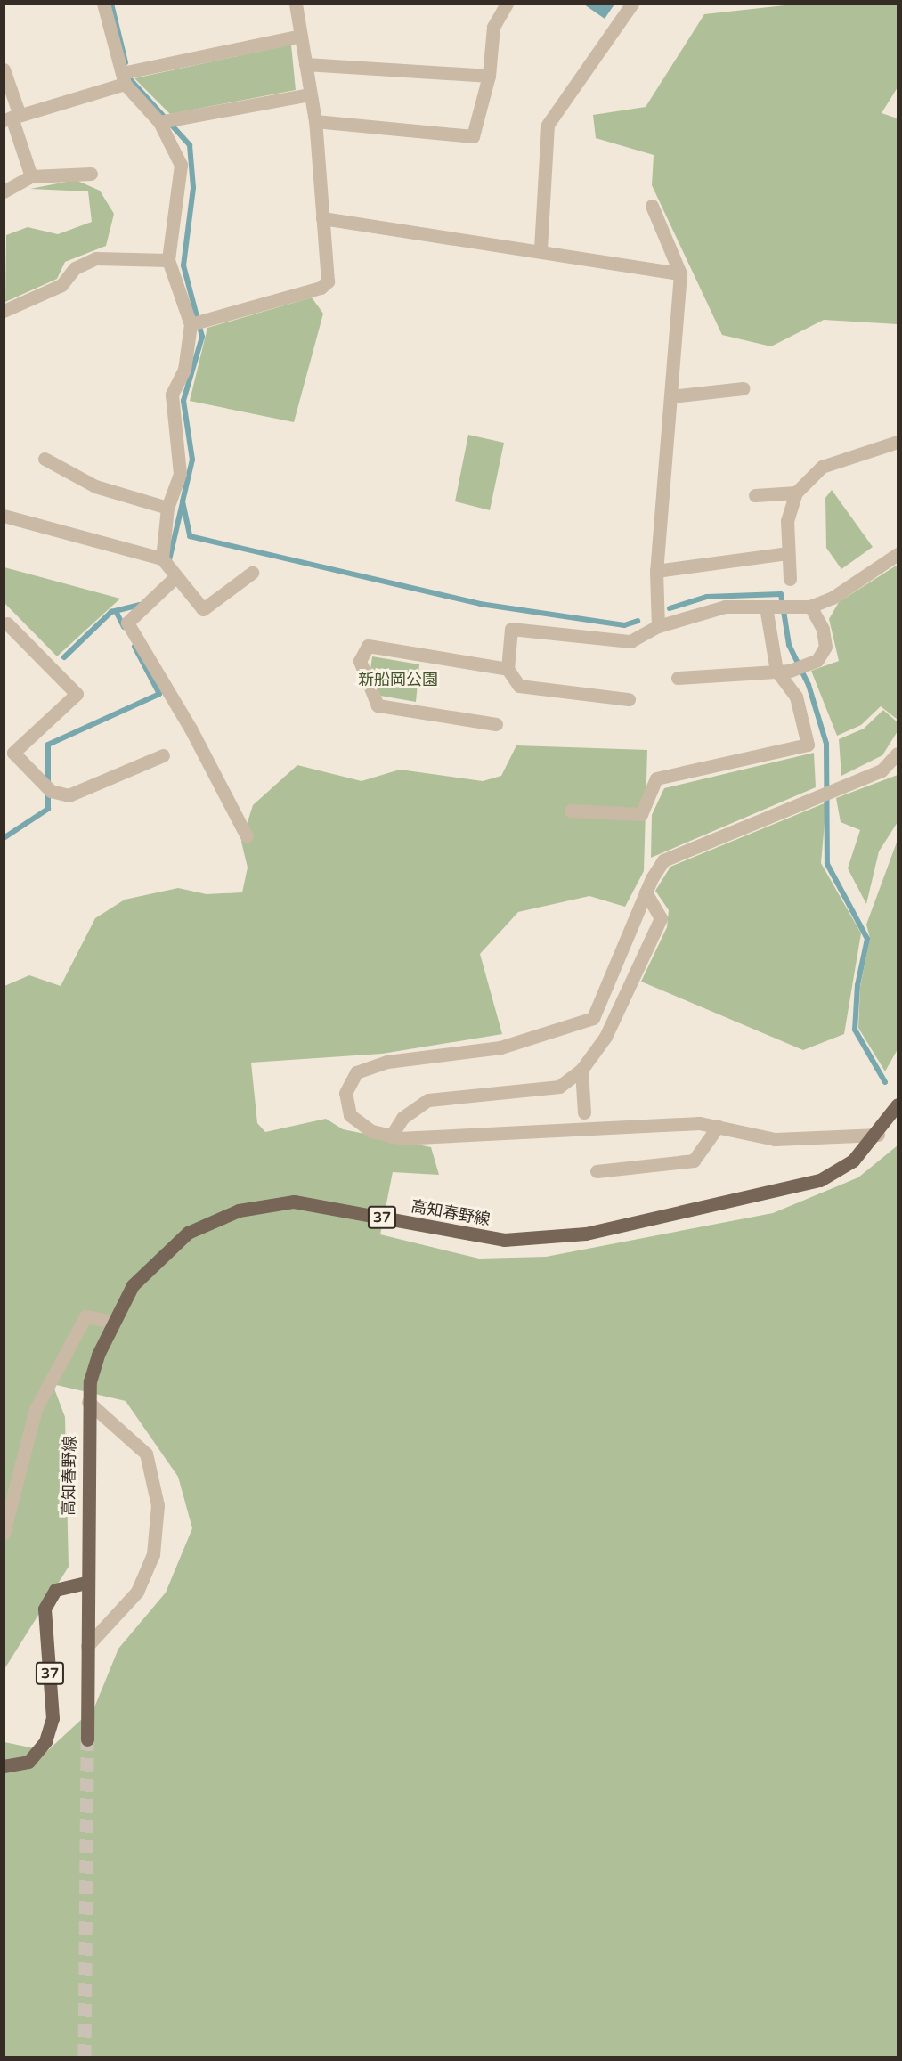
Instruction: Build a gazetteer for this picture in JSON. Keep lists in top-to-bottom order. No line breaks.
{"streets":{"main road":["高知春野線","37"]},"crossings":[["高知春野線","37"]],"parks":["新船岡公園"]}
